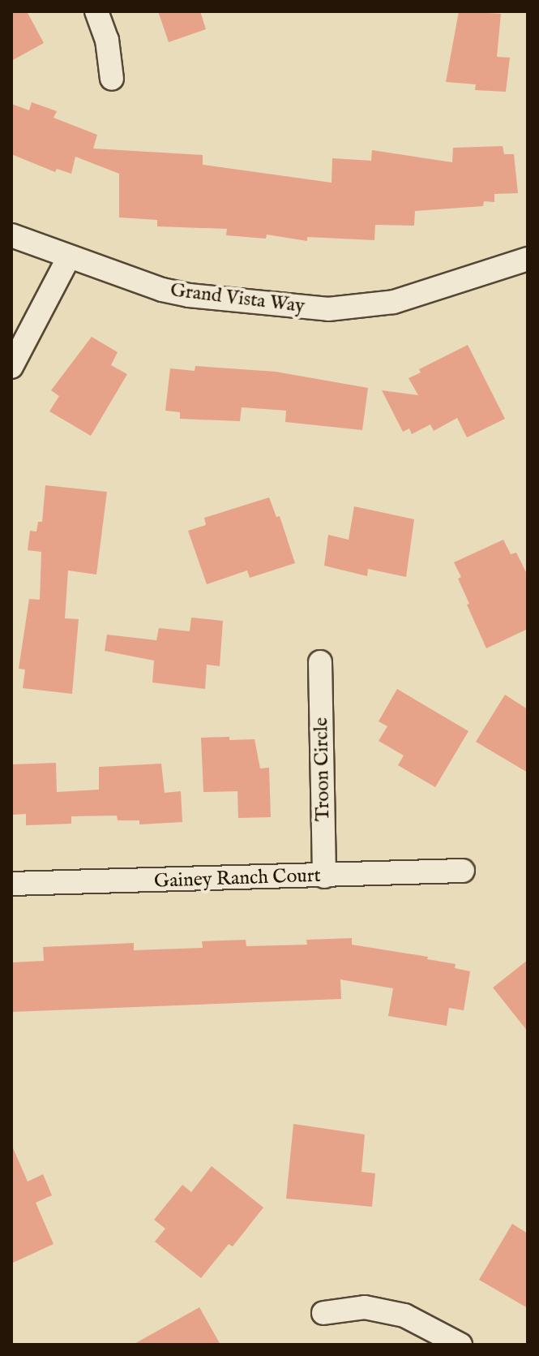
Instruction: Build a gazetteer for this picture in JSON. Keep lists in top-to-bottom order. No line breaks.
{"streets":{"street":["Grand Vista Way","Troon Circle","Gainey Ranch Court"]},"crossings":[["Troon Circle","Gainey Ranch Court"]]}
